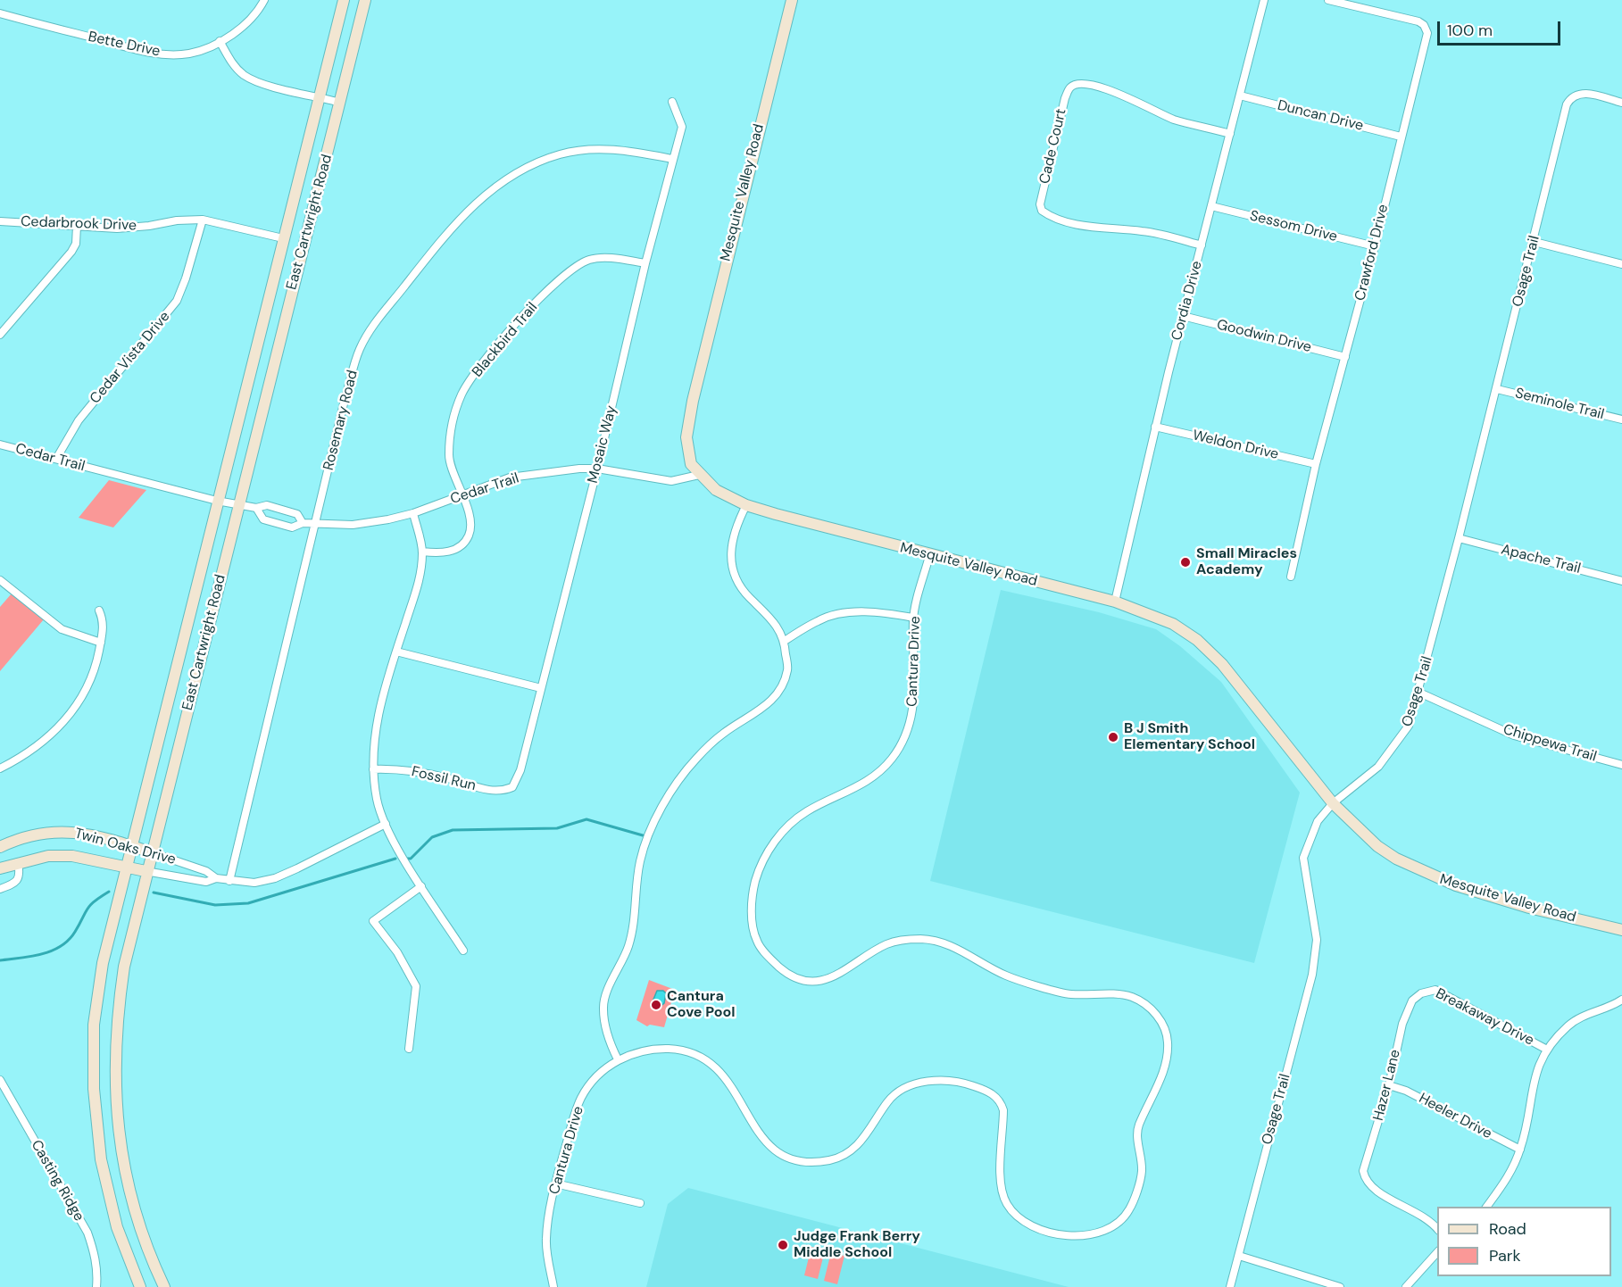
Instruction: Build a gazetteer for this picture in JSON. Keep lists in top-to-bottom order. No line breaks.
{"streets":{"main road":["Mesquite Valley Road","East Cartwright Road","Twin Oaks Drive"],"street":["Bette Drive","Duncan Drive","Cade Court","Cedarbrook Drive","Sessom Drive","Crawford Drive","Osage Trail","Cordia Drive","Goodwin Drive","Blackbird Trail","Cedar Vista Drive","Seminole Trail","Rosemary Road","Mosaic Way","Weldon Drive","Cedar Trail","Apache Trail","Cantura Drive","Chippewa Trail","Fossil Run","Breakaway Drive","Hazer Lane","Heeler Drive","Casting Ridge"]},"crossings":[["Duncan Drive","Crawford Drive"],["Duncan Drive","Cordia Drive"],["Cade Court","Cordia Drive"],["Mesquite Valley Road","Osage Trail"],["Mesquite Valley Road","Cordia Drive"],["Mesquite Valley Road","Cedar Trail"],["Mesquite Valley Road","Cantura Drive"],["East Cartwright Road","Cedarbrook Drive"],["East Cartwright Road","Cedar Trail"],["East Cartwright Road","Twin Oaks Drive"],["Cedarbrook Drive","Cedar Vista Drive"],["Sessom Drive","Crawford Drive"],["Sessom Drive","Cordia Drive"],["Crawford Drive","Goodwin Drive"],["Crawford Drive","Weldon Drive"],["Osage Trail","Seminole Trail"],["Osage Trail","Apache Trail"],["Osage Trail","Chippewa Trail"],["Cordia Drive","Goodwin Drive"],["Cordia Drive","Weldon Drive"],["Blackbird Trail","Mosaic Way"],["Blackbird Trail","Cedar Trail"],["Cedar Vista Drive","Cedar Trail"],["Rosemary Road","Mosaic Way"],["Rosemary Road","Cedar Trail"],["Rosemary Road","Twin Oaks Drive"],["Mosaic Way","Cedar Trail"],["Mosaic Way","Fossil Run"],["Breakaway Drive","Hazer Lane"],["Hazer Lane","Heeler Drive"]],"places":["Small Miracles Academy","B J Smith Elementary School","Cantura Cove Pool","Judge Frank Berry Middle School"],"legend":["Road","Park"],"scale_bar":"100 m"}
